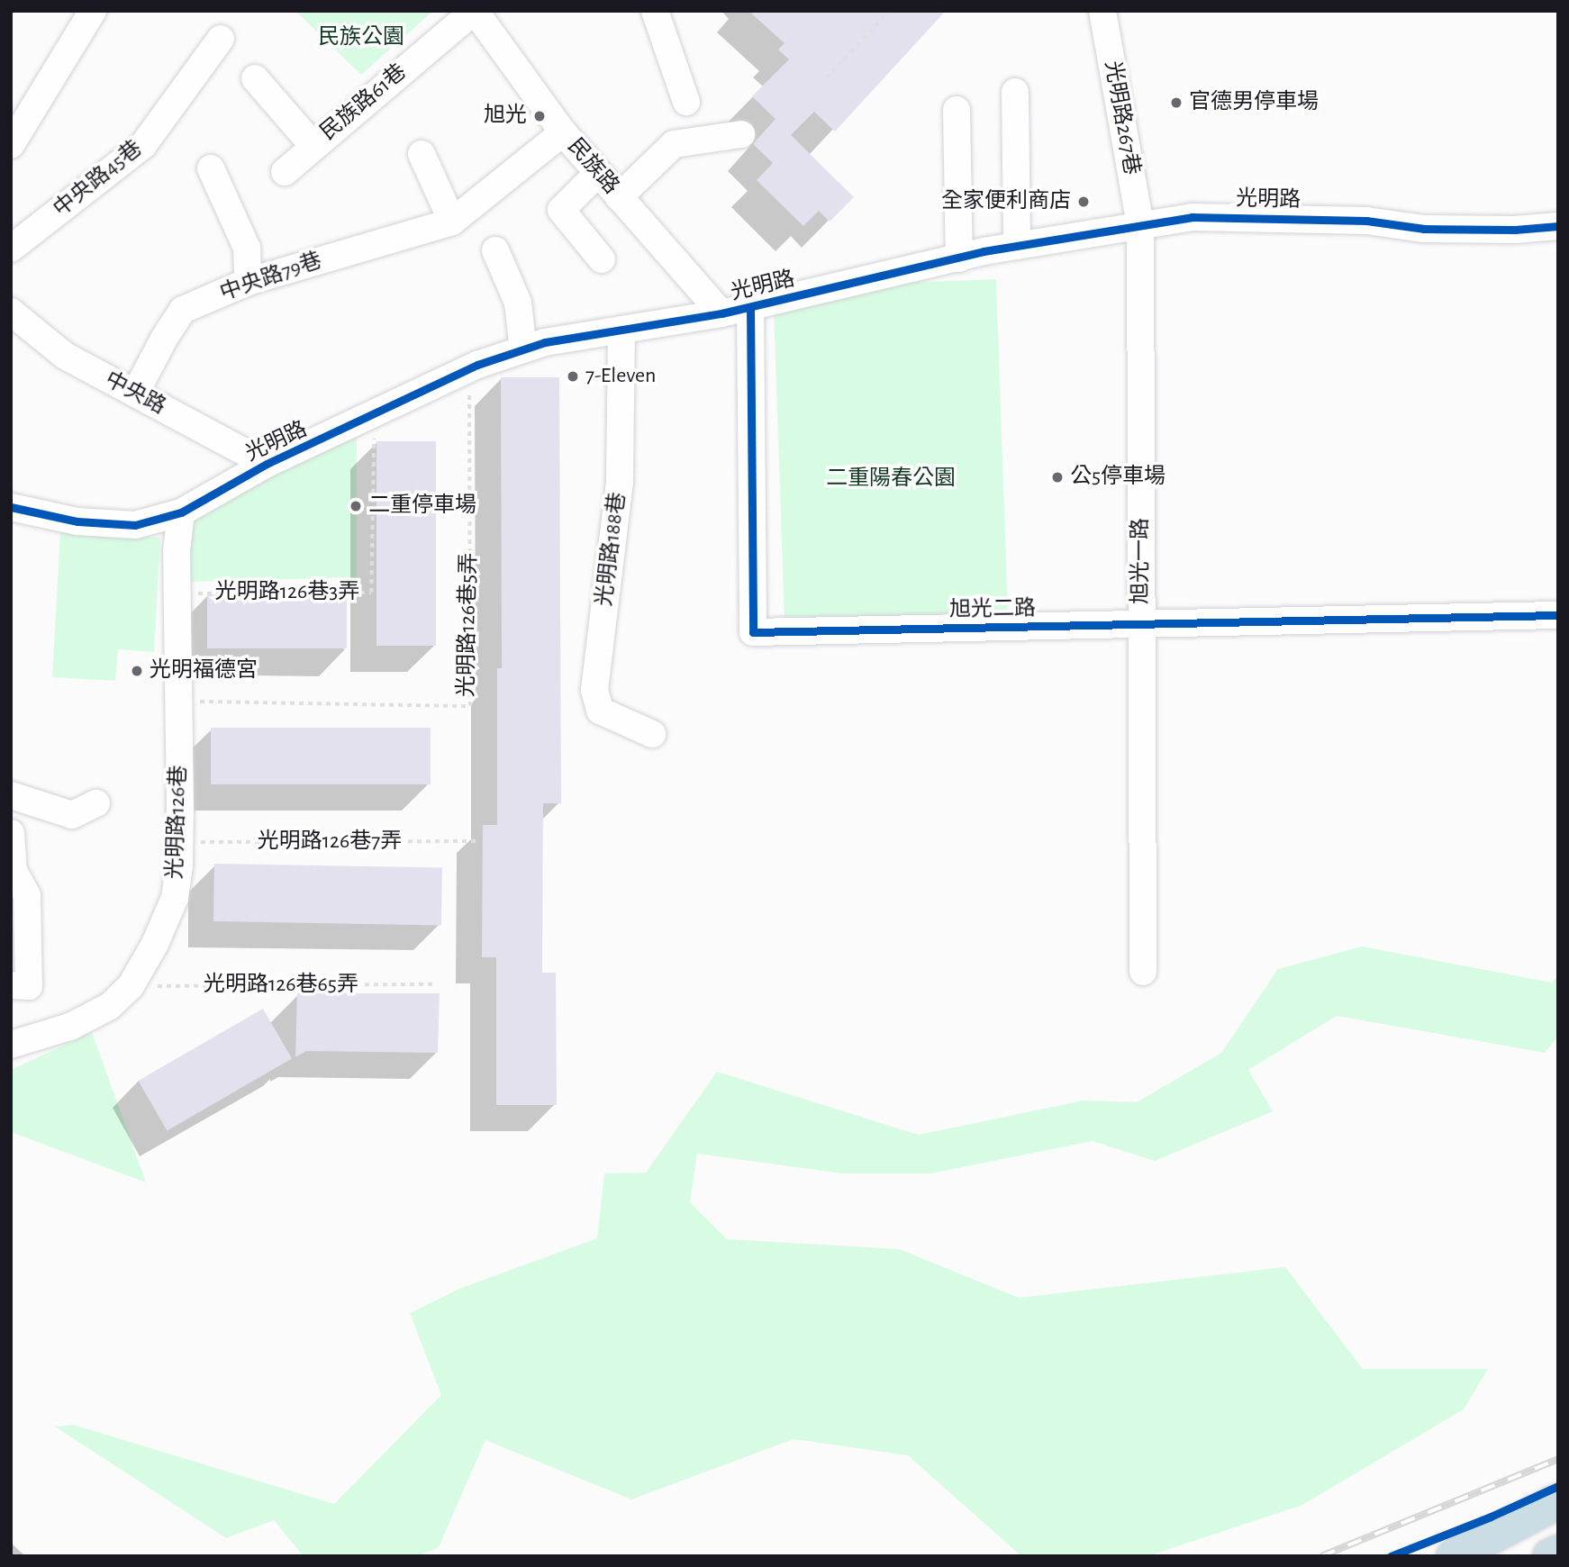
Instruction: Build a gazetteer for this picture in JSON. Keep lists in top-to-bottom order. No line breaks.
{"streets":{"street":["民族路61巷","光明路267巷","民族路","中央路45巷","光明路","中央路79巷","中央路","光明路188巷","旭光一路","旭光二路","光明路126巷"],"path":["光明路126巷3弄","光明路126巷5弄","光明路126巷7弄","光明路126巷65弄"]},"crossings":[["民族路61巷","民族路"],["光明路267巷","光明路"],["光明路267巷","旭光一路"],["民族路","光明路"],["光明路","中央路"],["光明路","光明路188巷"],["光明路","旭光一路"],["光明路","光明路126巷3弄"],["光明路","旭光二路"],["光明路","光明路126巷5弄"],["光明路","光明路126巷"],["中央路79巷","中央路"],["旭光一路","旭光二路"],["光明路126巷3弄","光明路126巷"],["光明路126巷5弄","光明路126巷"],["光明路126巷","光明路126巷7弄"],["光明路126巷","光明路126巷65弄"]],"parks":["民族公園","二重陽春公園"],"places":["官德男停車場","旭光","全家便利商店","7-Eleven","公5停車場","二重停車場","光明福德宮"]}
